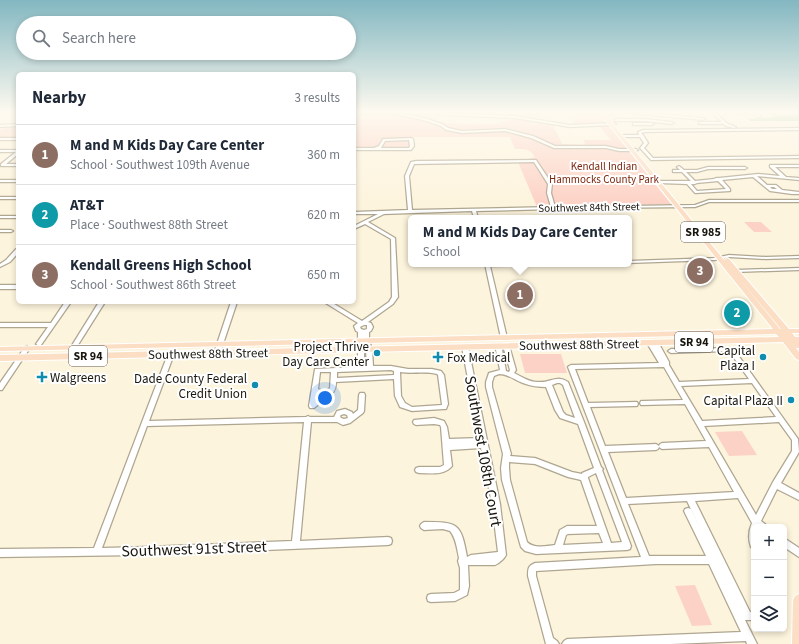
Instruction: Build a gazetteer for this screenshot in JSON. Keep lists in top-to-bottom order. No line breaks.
{"streets":{"main road":["SR 985","SR 94","Southwest 88th Street"],"street":["Southwest 84th Street","Southwest 108th Court","Southwest 91st Street"]},"crossings":[["Southwest 84th Street","SR 985"],["SR 985","Southwest 88th Street"],["Southwest 88th Street","Southwest 108th Court"]],"parks":["Kendall Indian Hammocks County Park"],"places":{"other":["Project Thrive Day Care Center","Capital Plaza I","Dade County Federal Credit Union","Capital Plaza II"],"health":["Fox Medical","Walgreens"]},"page":{"search":"Search here","heading":["Nearby","3 results"],"list":[{"mark":"1","name":"M and M Kids Day Care Center","note":"School · Southwest 109th Avenue","value":"360 m"},{"mark":"2","name":"AT&T","note":"Place · Southwest 88th Street","value":"620 m"},{"mark":"3","name":"Kendall Greens High School","note":"School · Southwest 86th Street","value":"650 m"}],"popup":["M and M Kids Day Care Center","School"],"pins":["3","1","2"],"map_buttons":["+","−"]}}
